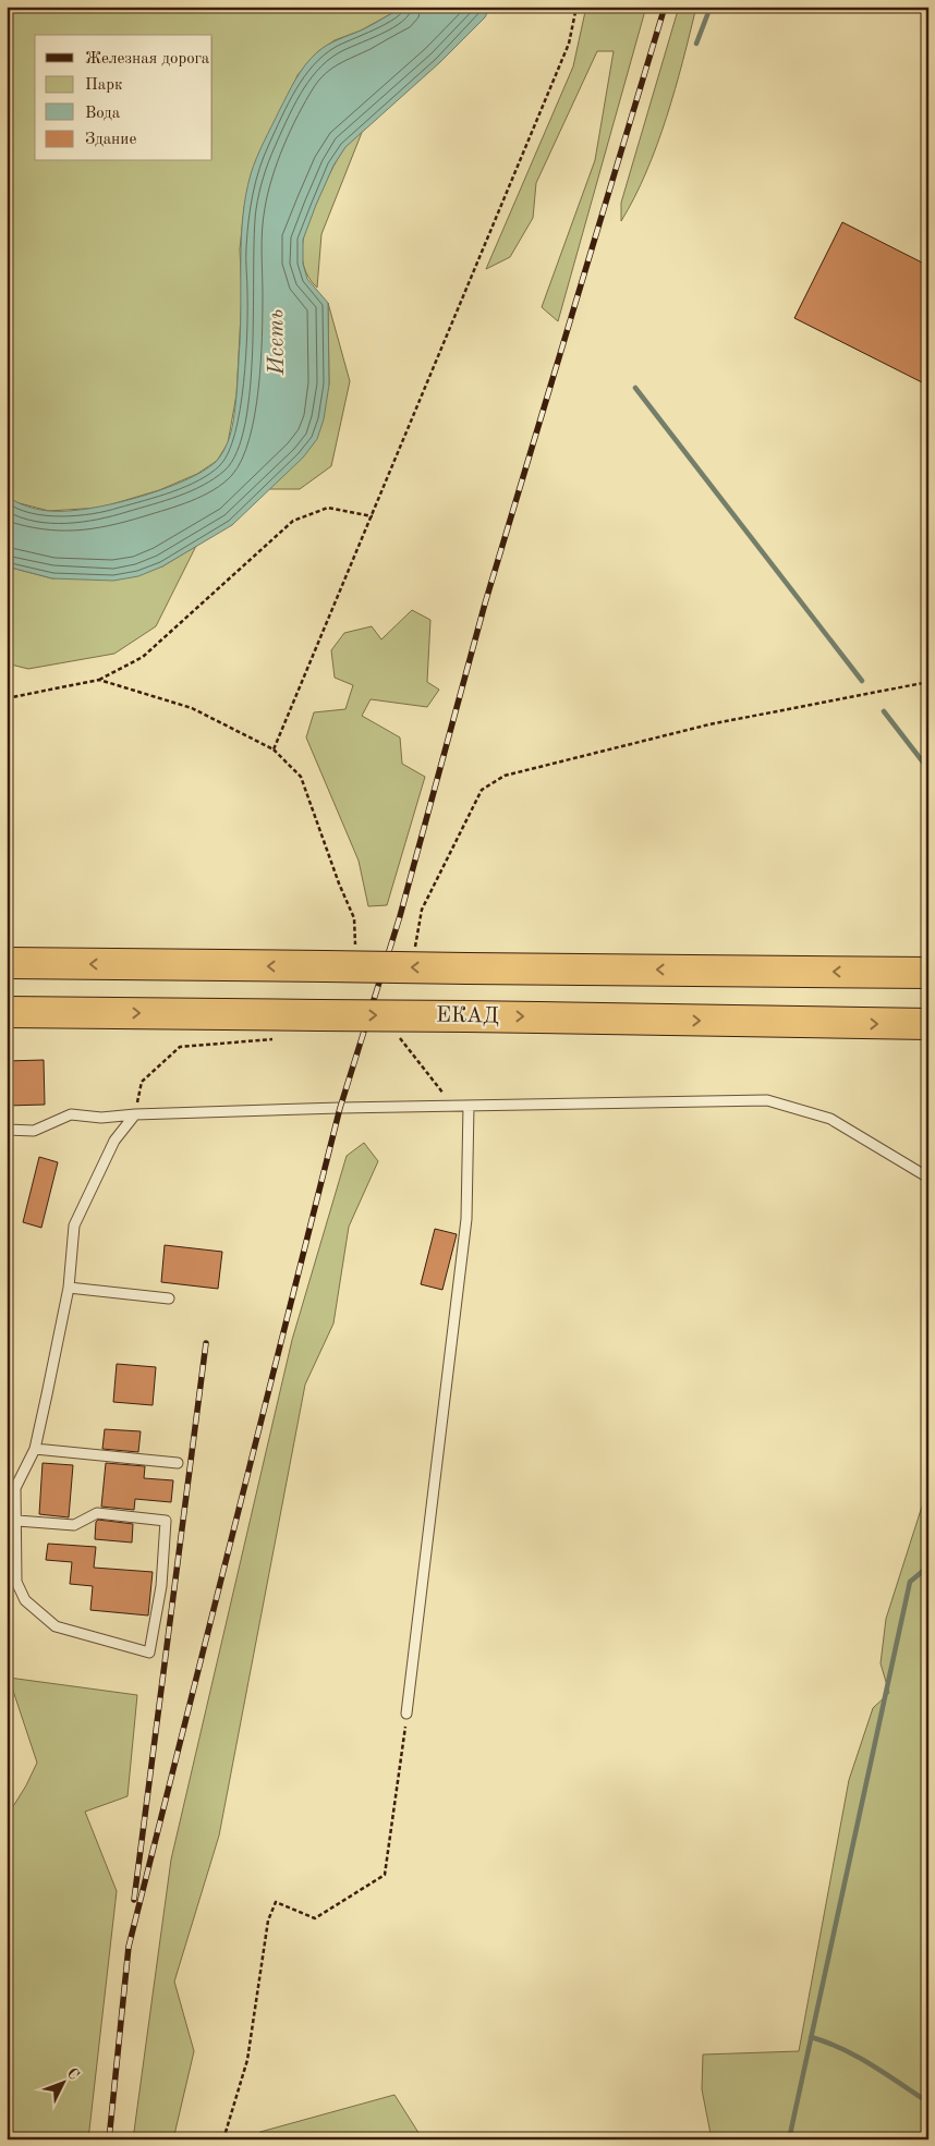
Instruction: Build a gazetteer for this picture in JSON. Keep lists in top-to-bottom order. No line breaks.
{"streets":{"highway":["ЕКАД"]},"water":["Исеть"],"legend":["Железная дорога","Парк","Вода","Здание"],"north":"top right"}
